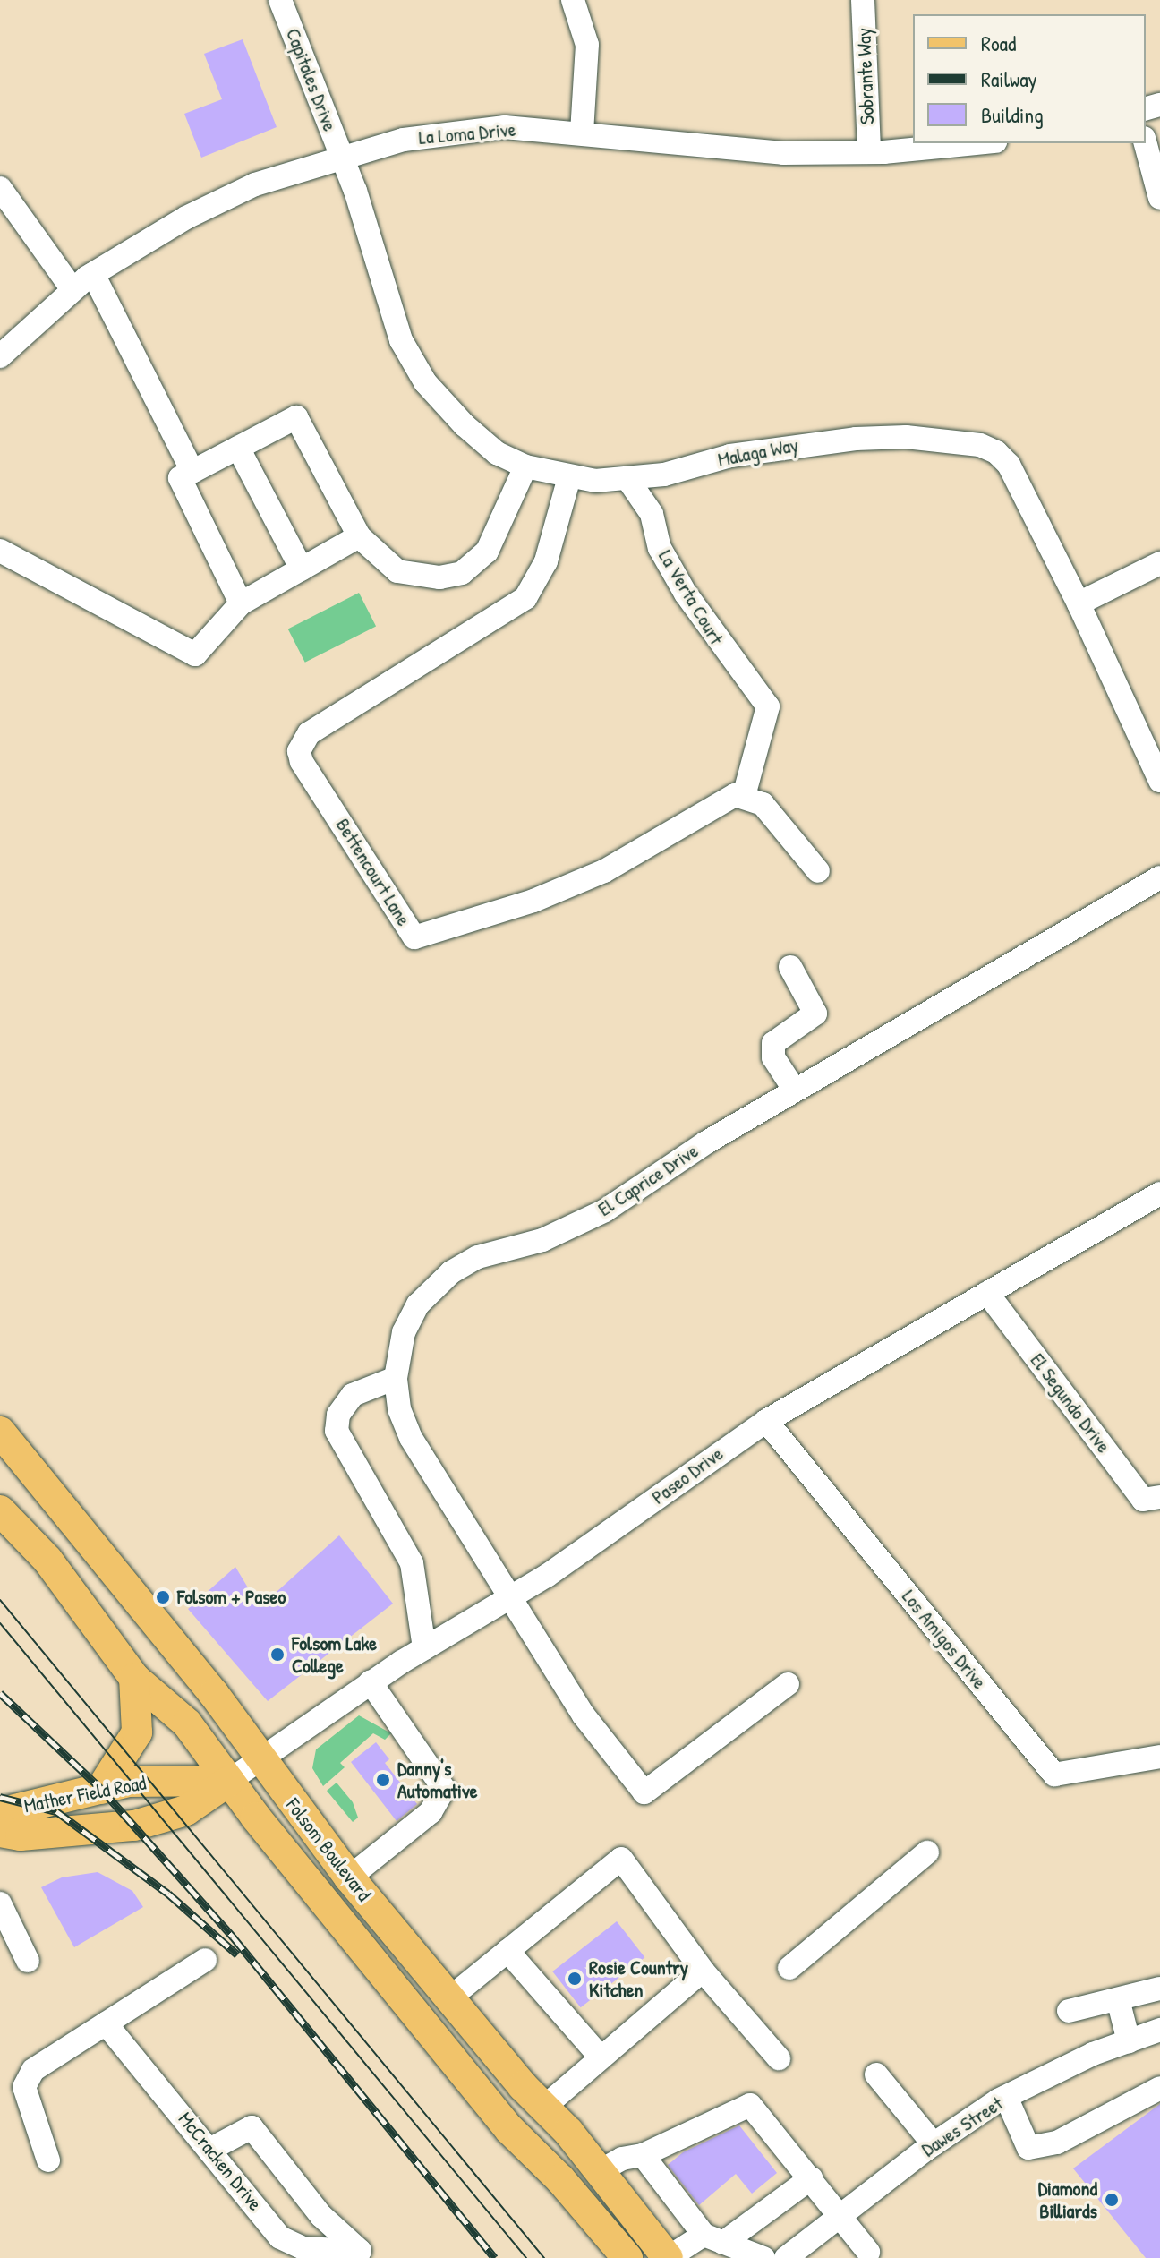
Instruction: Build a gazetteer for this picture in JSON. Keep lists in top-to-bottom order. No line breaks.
{"streets":{"main road":["Mather Field Road","Folsom Boulevard"],"street":["Sobrante Way","Capitales Drive","La Loma Drive","Malaga Way","La Verta Court","Bettencourt Lane","El Caprice Drive","El Segundo Drive","Paseo Drive","Los Amigos Drive","Dawes Street","McCracken Drive"]},"crossings":[["Sobrante Way","La Loma Drive"],["Capitales Drive","La Loma Drive"],["Capitales Drive","Malaga Way"],["La Loma Drive","Malaga Way"],["Malaga Way","La Verta Court"],["Malaga Way","Bettencourt Lane"],["La Verta Court","Bettencourt Lane"],["El Caprice Drive","Paseo Drive"],["El Segundo Drive","Paseo Drive"],["Paseo Drive","Los Amigos Drive"],["Paseo Drive","Mather Field Road"],["Paseo Drive","Folsom Boulevard"],["Mather Field Road","Folsom Boulevard"]],"places":["Folsom + Paseo","Folsom Lake College","Danny's Automative","Rosie Country Kitchen","Diamond Billiards"],"legend":["Road","Railway","Building"]}
